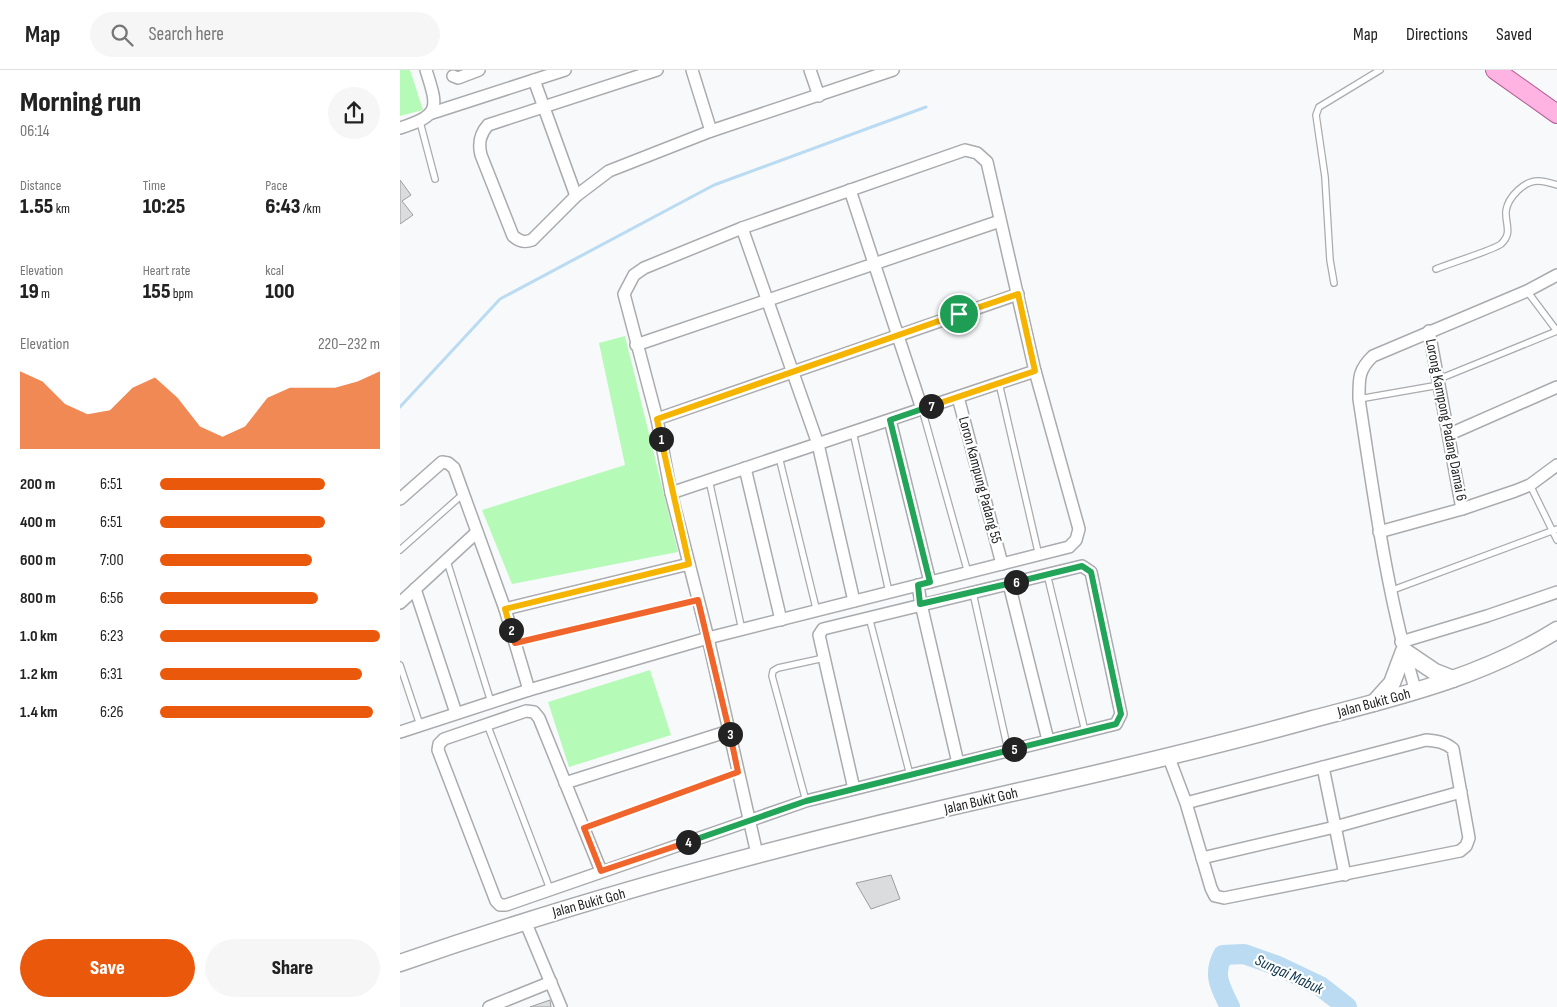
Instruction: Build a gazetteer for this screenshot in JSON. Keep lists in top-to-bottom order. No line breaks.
{"streets":{"main road":["Jalan Bukit Goh"],"street":["Lorong Kampong Padang Damai 6","Loron Kampung Padang 55"]},"water":["Sungai Mabuk"],"page":{"header":"Map","search":"Search here","nav":["Map","Directions","Saved"],"heading":["Morning run","06:14"],"stats":[["Distance","1.55 km"],["Time","10:25"],["Pace","6:43 /km"],["Elevation","19 m"],["Heart rate","155 bpm"],["kcal","100"]],"chart":["Elevation","220–232 m"],"pins":["7","1","6","2","3","5","4"],"list":[{"name":"200 m","note":"6:51"},{"name":"400 m","note":"6:51"},{"name":"600 m","note":"7:00"},{"name":"800 m","note":"6:56"},{"name":"1.0 km","note":"6:23"},{"name":"1.2 km","note":"6:31"},{"name":"1.4 km","note":"6:26"}],"buttons":["Save","Share"]}}
